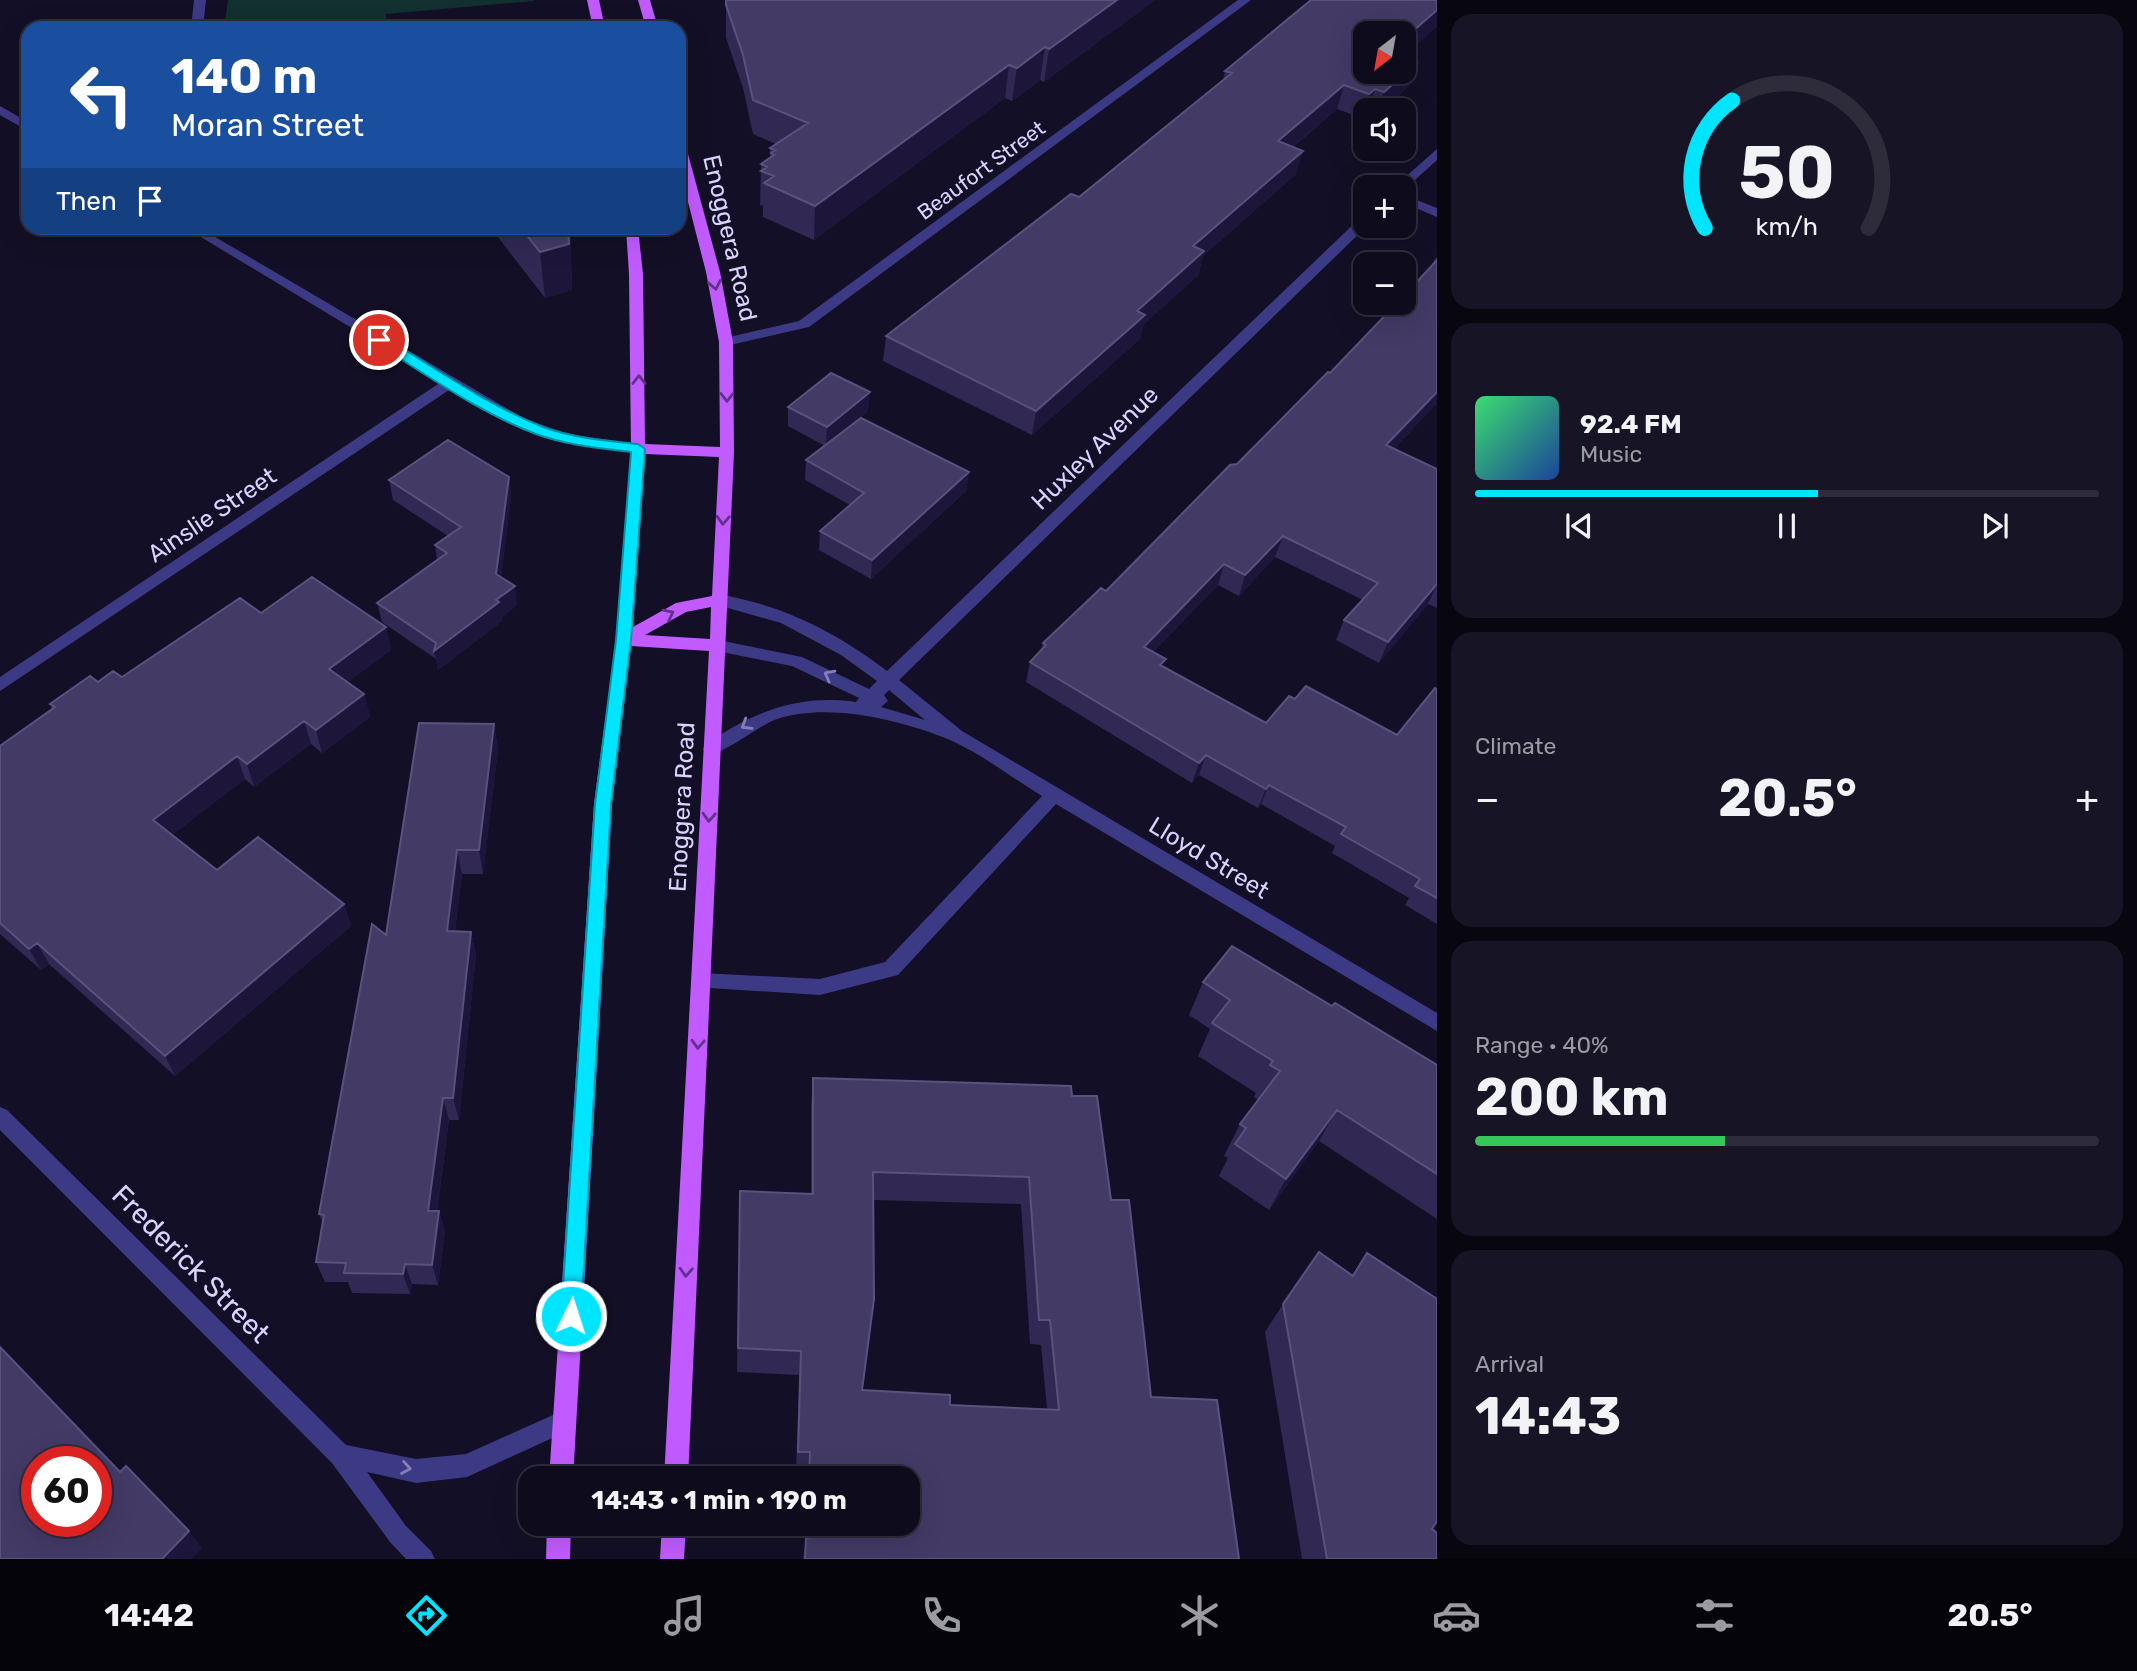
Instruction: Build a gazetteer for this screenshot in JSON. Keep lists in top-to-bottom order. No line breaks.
{"streets":{"main road":["Enoggera Road"],"street":["Beaufort Street","Huxley Avenue","Ainslie Street","Lloyd Street","Frederick Street"]},"crossings":[["Beaufort Street","Enoggera Road"],["Enoggera Road","Lloyd Street"],["Huxley Avenue","Lloyd Street"]],"north":"bottom left","page":{"map_buttons":["+","−"],"turn":["140 m","Moran Street"],"then":"Then","song":["92.4 FM","Music"],"tile":["Climate",["Range · 40%","200 km"],["Arrival","14:43"]],"heat":["−","20.5°","+"],"limit":"60","trip":"14:43 · 1 min · 190 m","tabs":["14:42","20.5°"],"gauge":["50","km/h"]}}
